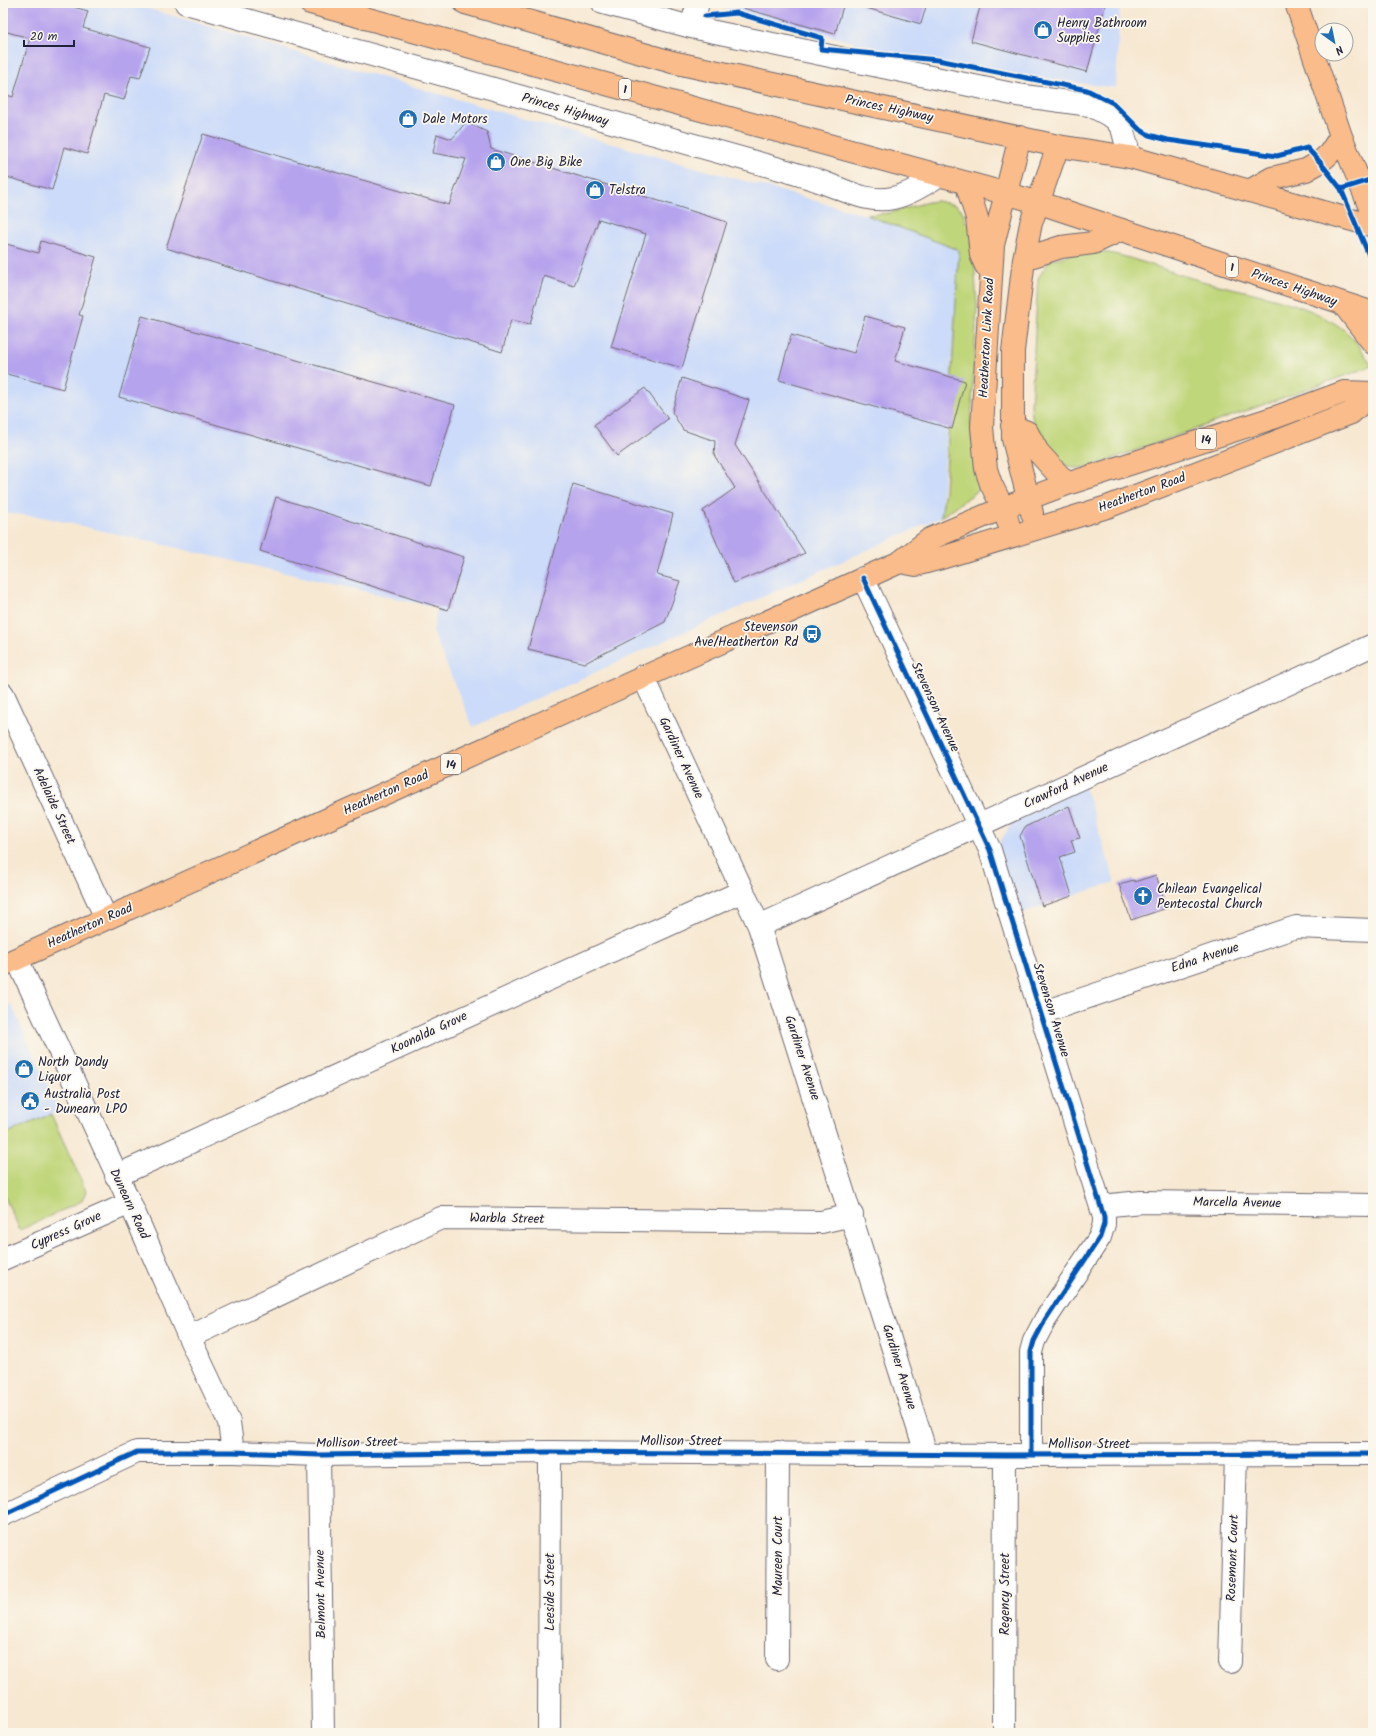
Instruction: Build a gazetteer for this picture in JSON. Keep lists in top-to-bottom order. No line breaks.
{"streets":{"main road":["1","Princes Highway","Heatherton Link Road","14","Heatherton Road"],"street":["Stevenson Avenue","Gardiner Avenue","Crawford Avenue","Adelaide Street","Edna Avenue","Koonalda Grove","Marcella Avenue","Dunearn Road","Warbla Street","Cypress Grove","Mollison Street","Maureen Court","Rosemont Court","Leeside Street","Belmont Avenue","Regency Street"]},"crossings":[["Princes Highway","Heatherton Link Road"],["Heatherton Link Road","Heatherton Road"],["Heatherton Road","Stevenson Avenue"],["Heatherton Road","Gardiner Avenue"],["Heatherton Road","Adelaide Street"],["Heatherton Road","Dunearn Road"],["Stevenson Avenue","Crawford Avenue"],["Stevenson Avenue","Edna Avenue"],["Stevenson Avenue","Marcella Avenue"],["Stevenson Avenue","Mollison Street"],["Gardiner Avenue","Crawford Avenue"],["Gardiner Avenue","Koonalda Grove"],["Gardiner Avenue","Warbla Street"],["Gardiner Avenue","Mollison Street"],["Koonalda Grove","Dunearn Road"],["Dunearn Road","Warbla Street"],["Dunearn Road","Cypress Grove"],["Dunearn Road","Mollison Street"],["Mollison Street","Maureen Court"],["Mollison Street","Rosemont Court"],["Mollison Street","Leeside Street"],["Mollison Street","Belmont Avenue"],["Mollison Street","Regency Street"]],"places":{"shop":["Henry Bathroom Supplies","Dale Motors","One Big Bike","Telstra","North Dandy Liquor"],"bus stop":["Stevenson Ave/Heatherton Rd"],"church":["Chilean Evangelical Pentecostal Church"],"public building":["Australia Post - Dunearn LPO"]},"scale_bar":"20 m","north":"bottom right"}
